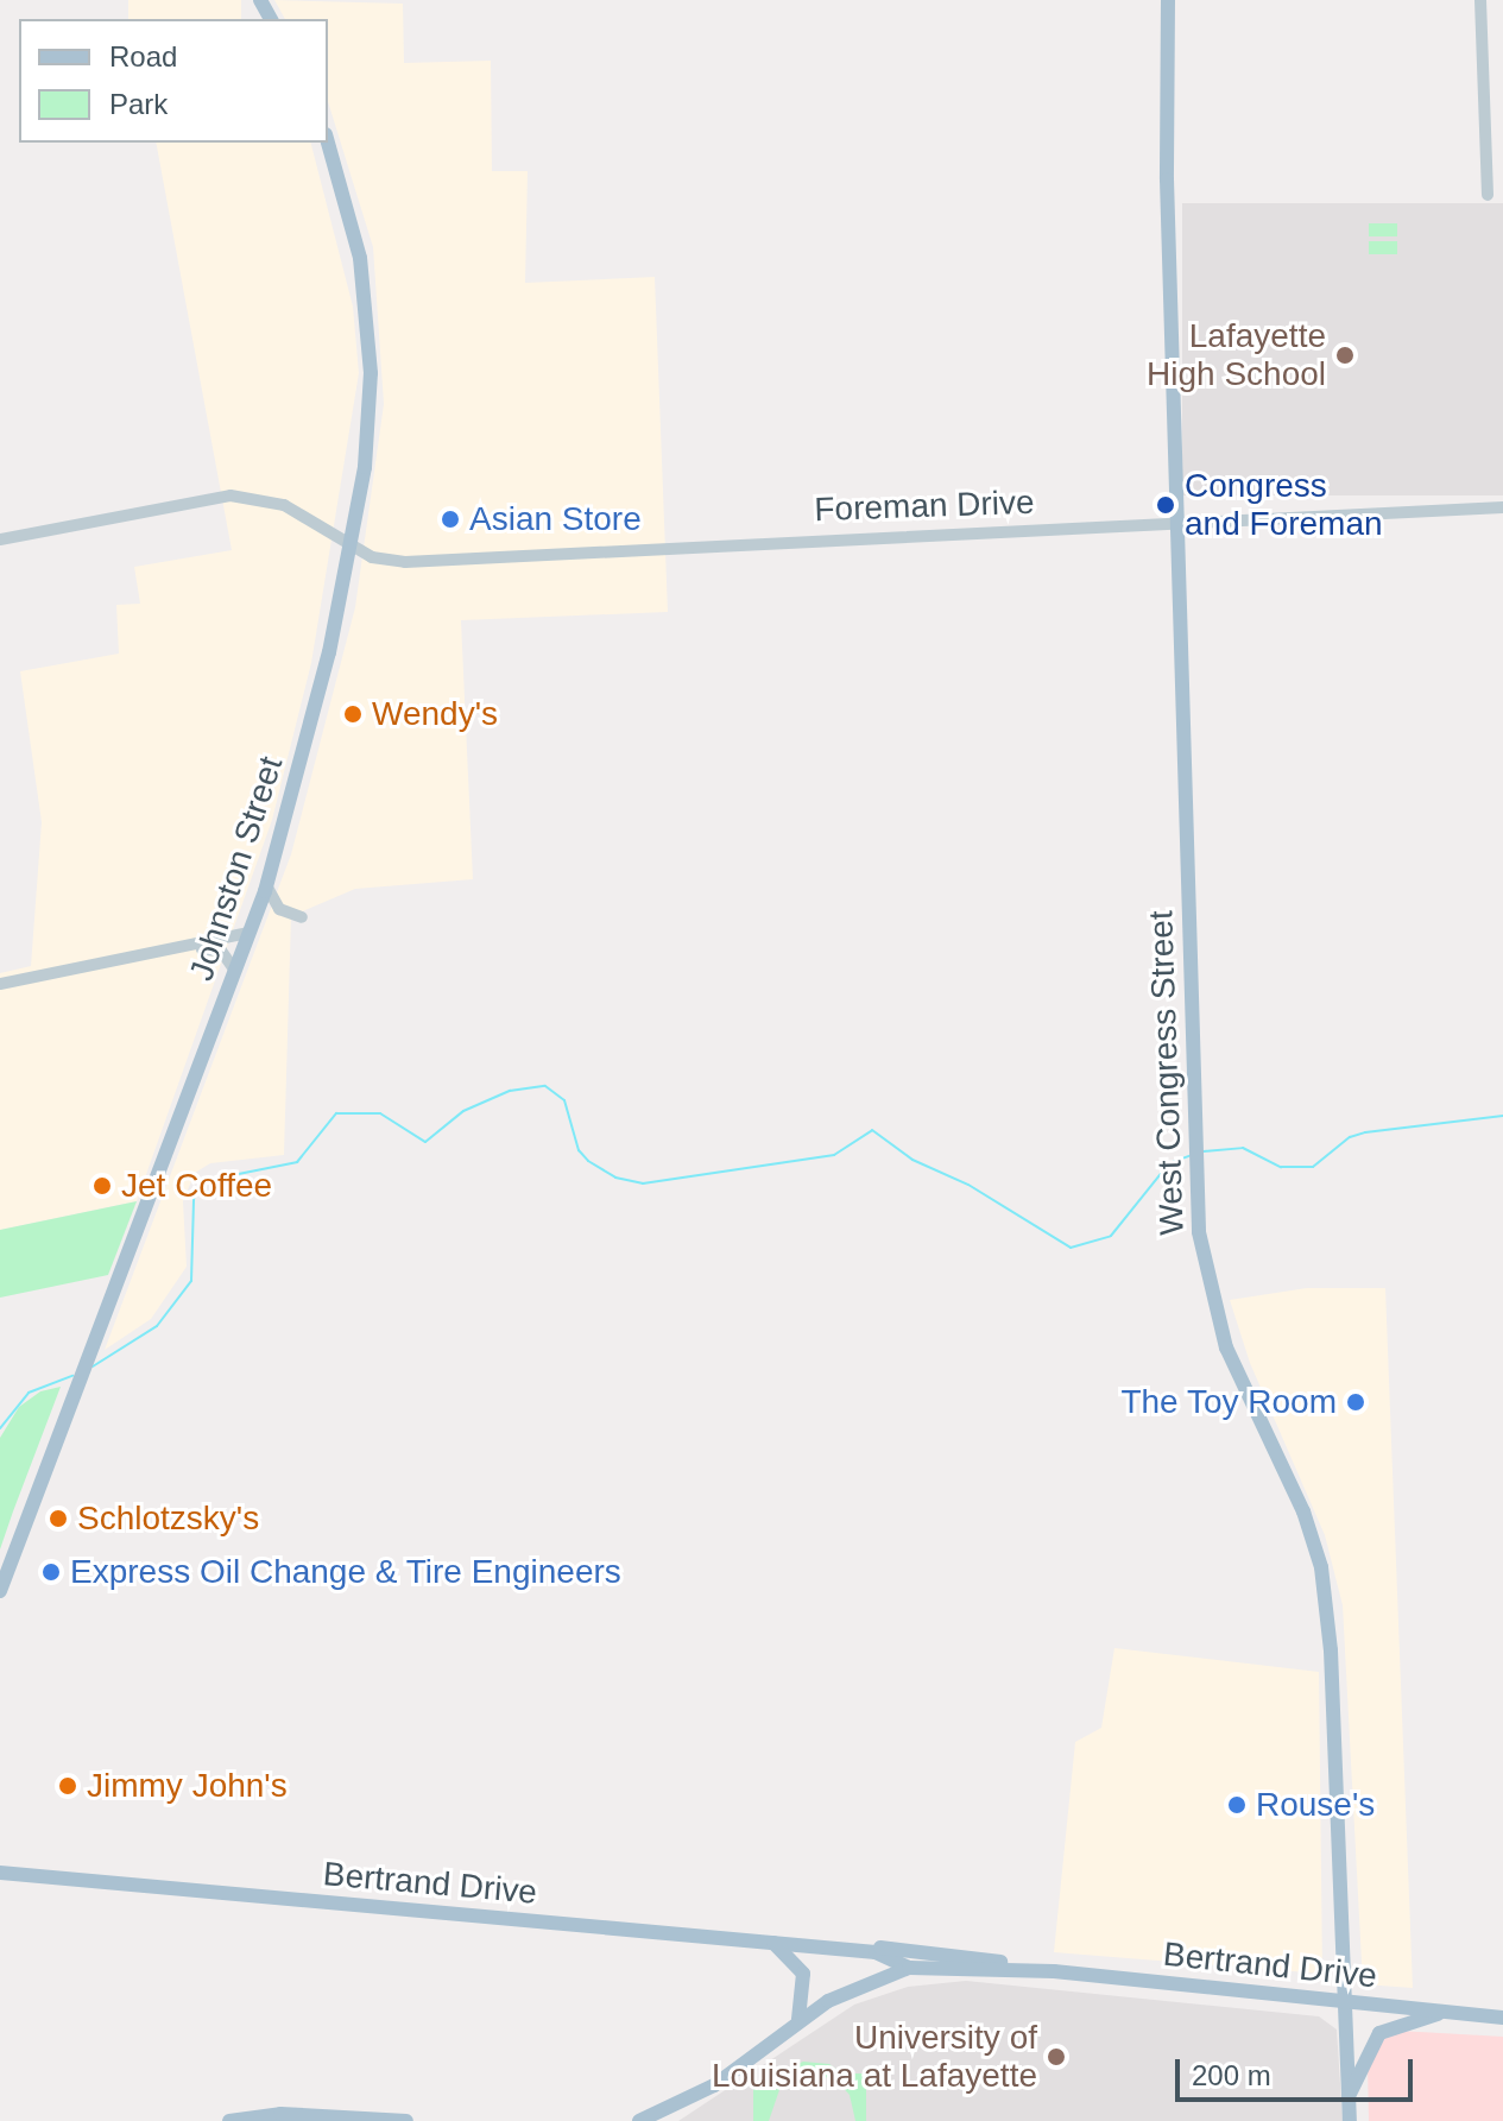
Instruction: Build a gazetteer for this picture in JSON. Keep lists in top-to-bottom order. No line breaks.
{"streets":{"main road":["Johnston Street","West Congress Street","Bertrand Drive"],"street":["Foreman Drive"]},"crossings":[["Foreman Drive","Johnston Street"],["Foreman Drive","West Congress Street"],["West Congress Street","Bertrand Drive"]],"places":["Lafayette High School","Congress and Foreman","Asian Store","Wendy's","Jet Coffee","The Toy Room","Schlotzsky's","Express Oil Change & Tire Engineers","Jimmy John's","Rouse's","University of Louisiana at Lafayette"],"legend":["Road","Park"],"scale_bar":"200 m"}
